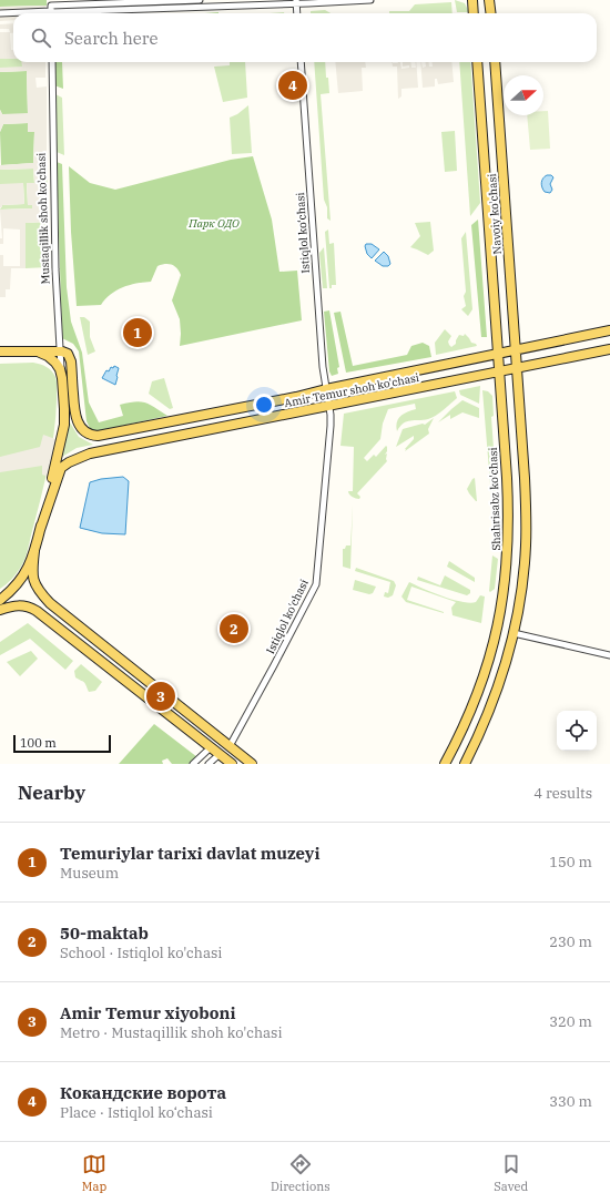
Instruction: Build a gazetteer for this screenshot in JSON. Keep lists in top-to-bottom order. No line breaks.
{"streets":{"main road":["Navoiy ko'chasi","Amir Temur shoh ko'chasi","Shahrisabz ko'chasi"],"street":["Mustaqillik shoh ko'chasi","Istiqlol ko‘chasi","Istiqlol ko'chasi"]},"crossings":[["Navoiy ko'chasi","Amir Temur shoh ko'chasi"],["Navoiy ko'chasi","Shahrisabz ko'chasi"],["Mustaqillik shoh ko'chasi","Amir Temur shoh ko'chasi"],["Istiqlol ko‘chasi","Amir Temur shoh ko'chasi"],["Istiqlol ko‘chasi","Istiqlol ko'chasi"],["Amir Temur shoh ko'chasi","Shahrisabz ko'chasi"],["Amir Temur shoh ko'chasi","Istiqlol ko'chasi"]],"parks":["Парк ОДО"],"scale_bar":"100 m","north":"right","page":{"search":"Search here","pins":["4","1","2","3"],"scale":"100 m","heading":["Nearby","4 results"],"list":[{"mark":"1","name":"Temuriylar tarixi davlat muzeyi","note":"Museum","value":"150 m"},{"mark":"2","name":"50-maktab","note":"School · Istiqlol ko'chasi","value":"230 m"},{"mark":"3","name":"Amir Temur xiyoboni","note":"Metro · Mustaqillik shoh ko'chasi","value":"320 m"},{"mark":"4","name":"Кокандские ворота","note":"Place · Istiqlol ko‘chasi","value":"330 m"}],"nav":["Map","Directions","Saved"]}}
